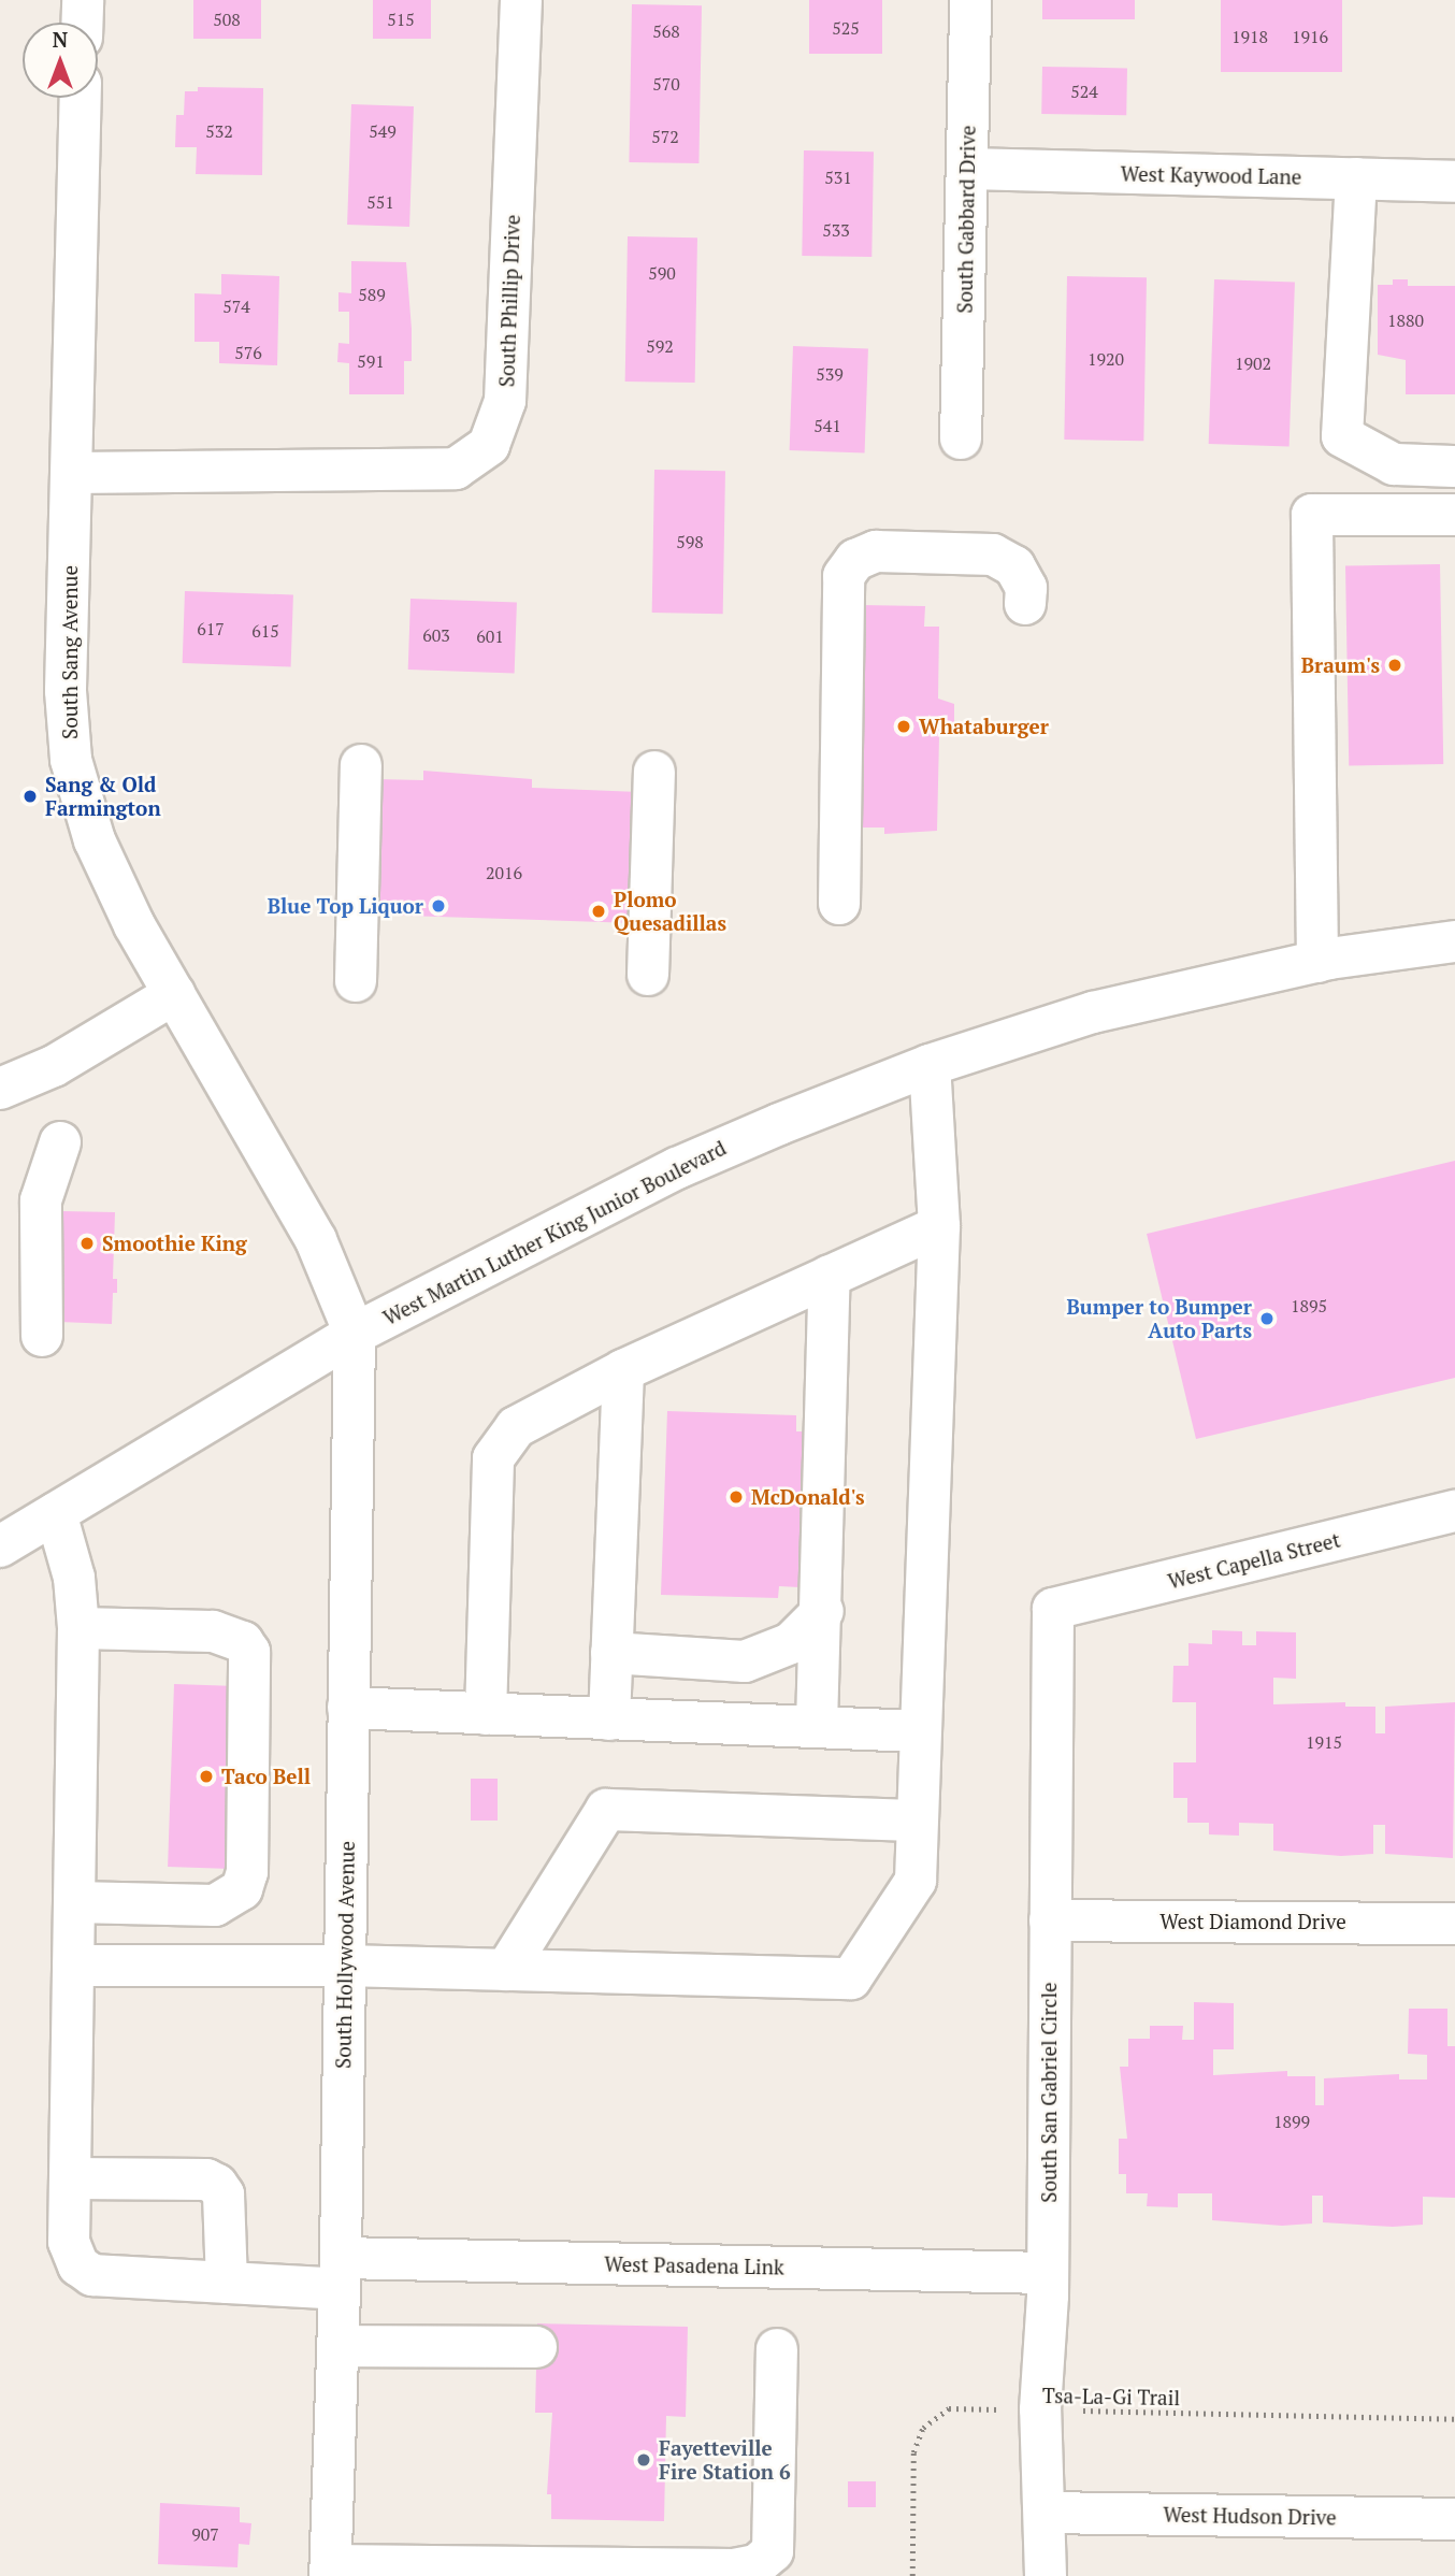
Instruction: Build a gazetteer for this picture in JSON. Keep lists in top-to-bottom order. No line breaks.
{"streets":{"street":["West Kaywood Lane","South Gabbard Drive","South Phillip Drive","South Sang Avenue","West Martin Luther King Junior Boulevard","West Capella Street","West Diamond Drive","South Hollywood Avenue","South San Gabriel Circle","West Pasadena Link","West Hudson Drive"],"path":["Tsa-La-Gi Trail"]},"crossings":[["West Kaywood Lane","South Gabbard Drive"],["South Phillip Drive","South Sang Avenue"],["South Sang Avenue","West Martin Luther King Junior Boulevard"],["South Sang Avenue","South Hollywood Avenue"],["West Martin Luther King Junior Boulevard","South Hollywood Avenue"],["West Martin Luther King Junior Boulevard","West Pasadena Link"],["West Capella Street","South San Gabriel Circle"],["West Diamond Drive","South San Gabriel Circle"],["South Hollywood Avenue","West Pasadena Link"],["South San Gabriel Circle","West Pasadena Link"],["South San Gabriel Circle","Tsa-La-Gi Trail"],["South San Gabriel Circle","West Hudson Drive"]],"places":["Braum's","Whataburger","Sang & Old Farmington","Blue Top Liquor","Plomo Quesadillas","Smoothie King","Bumper to Bumper Auto Parts","McDonald's","Taco Bell","Fayetteville Fire Station 6"],"house_numbers":["508","515","525","568","1918","1916","570","524","532","549","572","531","551","533","590","589","574","1880","592","576","1920","591","1902","539","541","598","617","615","603","601","2016","1895","1915","1899","907"],"north":"top"}
